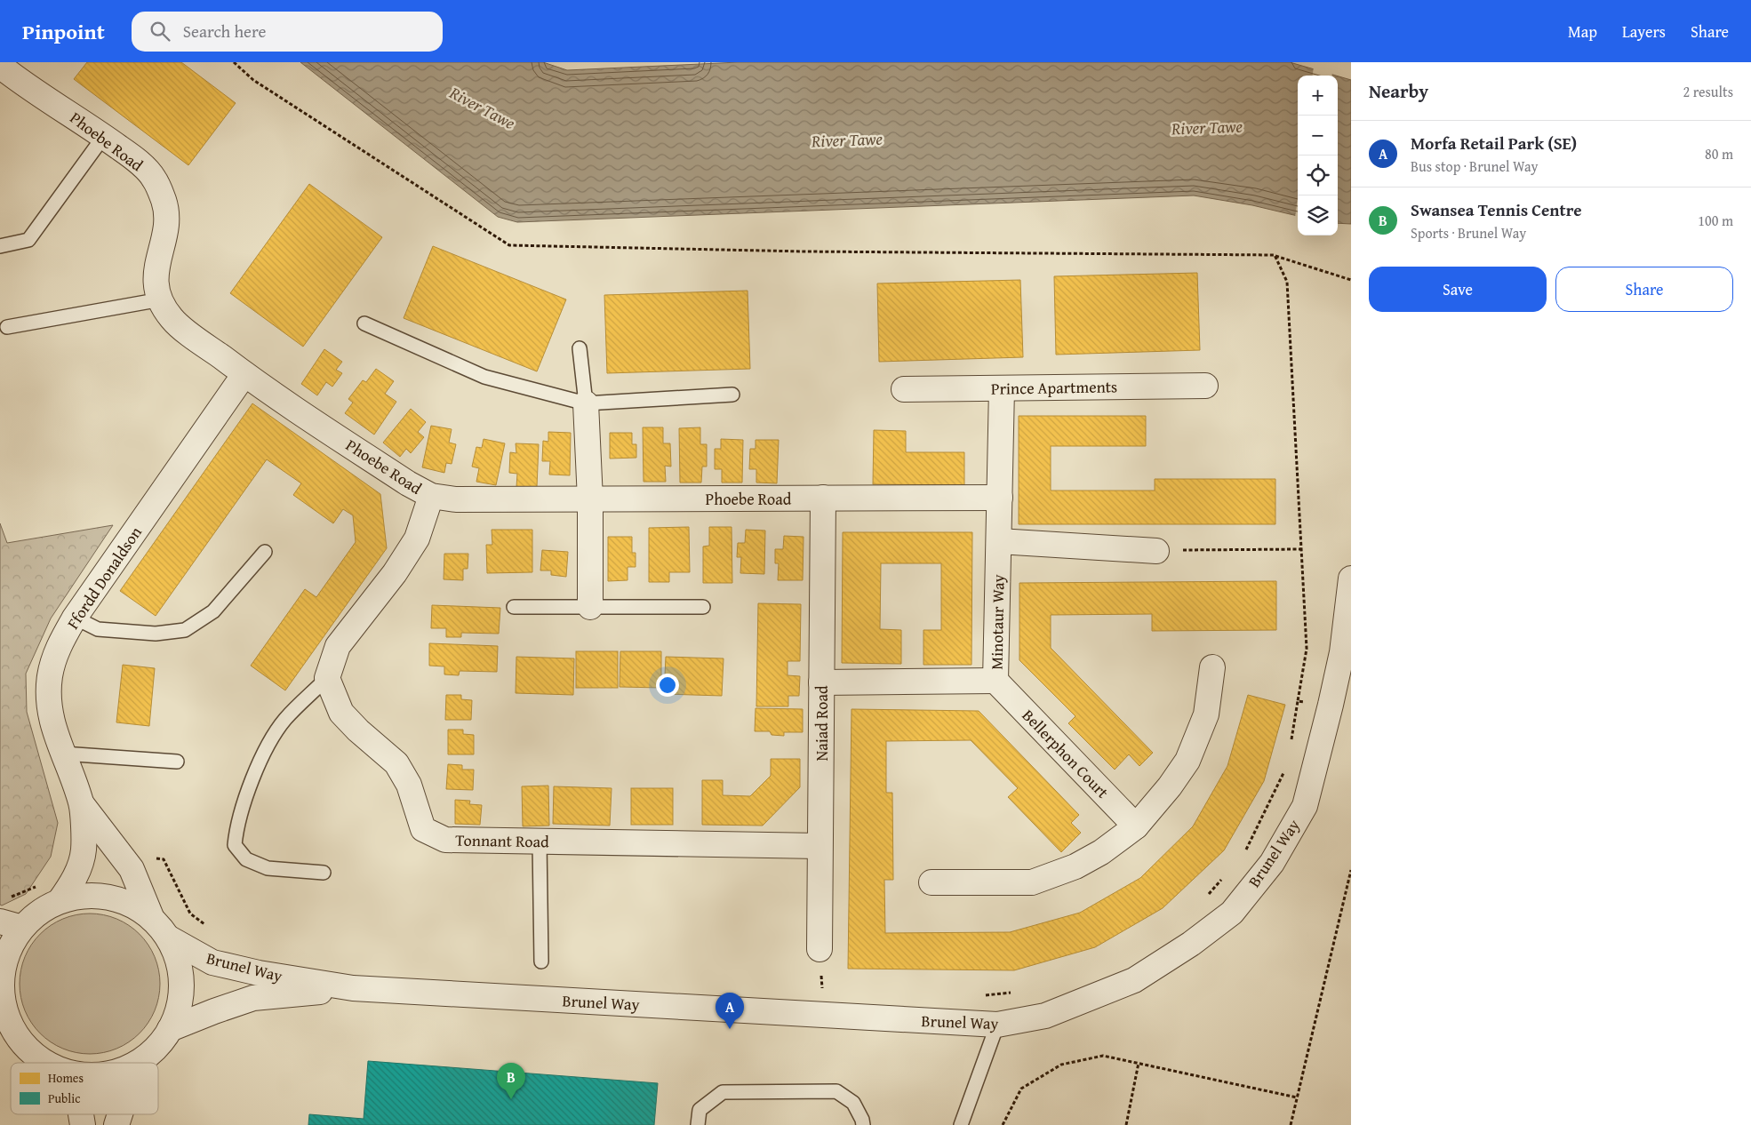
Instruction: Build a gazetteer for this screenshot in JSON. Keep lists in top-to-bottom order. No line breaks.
{"streets":{"street":["Phoebe Road","Prince Apartments","Ffordd Donaldson","Minotaur Way","Naiad Road","Bellerphon Court","Tonnant Road","Brunel Way"]},"crossings":[["Phoebe Road","Ffordd Donaldson"],["Phoebe Road","Minotaur Way"],["Phoebe Road","Naiad Road"],["Prince Apartments","Minotaur Way"],["Minotaur Way","Naiad Road"],["Minotaur Way","Bellerphon Court"],["Naiad Road","Tonnant Road"]],"water":["River Tawe"],"legend":["Homes","Public"],"page":{"header":"Pinpoint","search":"Search here","nav":["Map","Layers","Share"],"heading":["Nearby","2 results"],"map_buttons":["+","−"],"list":[{"mark":"A","name":"Morfa Retail Park (SE)","note":"Bus stop · Brunel Way","value":"80 m"},{"mark":"B","name":"Swansea Tennis Centre","note":"Sports · Brunel Way","value":"100 m"}],"buttons":["Save","Share"],"pins":["A","B"]}}
